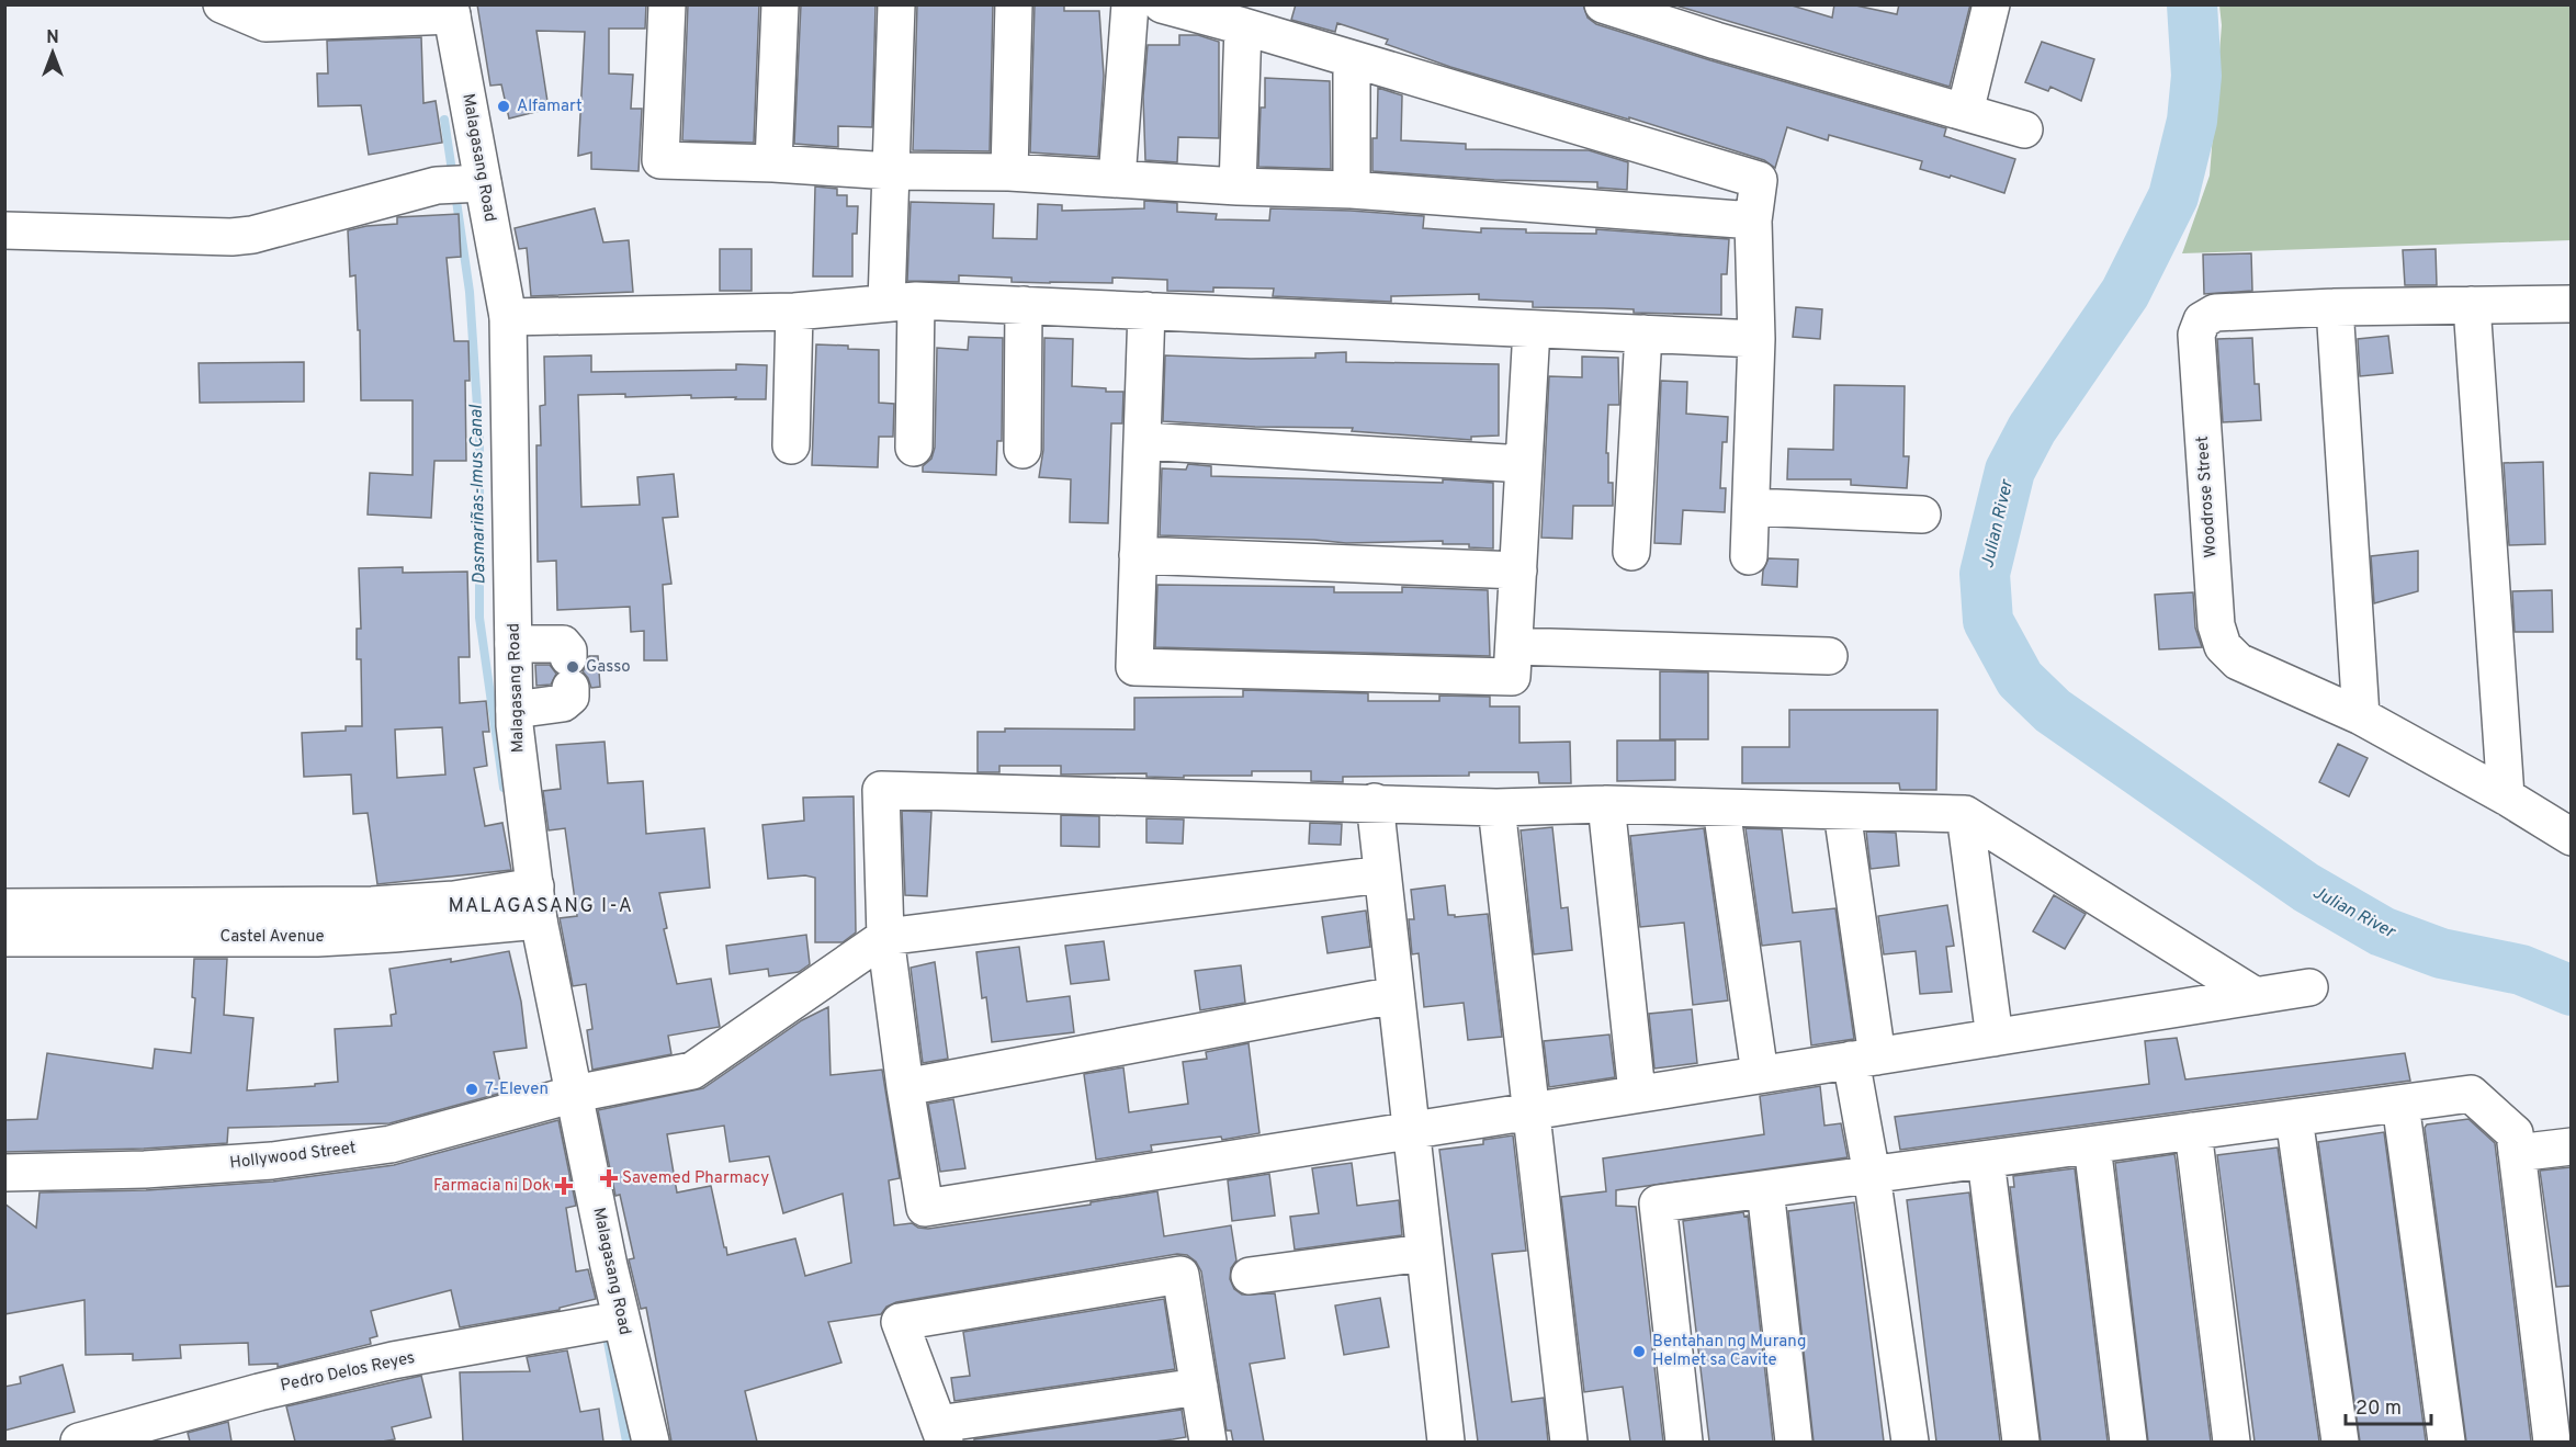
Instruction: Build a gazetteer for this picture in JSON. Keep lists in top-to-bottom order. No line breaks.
{"streets":{"street":["Malagasang Road","Woodrose Street","Castel Avenue","Hollywood Street","Pedro Delos Reyes"]},"crossings":[["Malagasang Road","Castel Avenue"],["Malagasang Road","Hollywood Street"],["Malagasang Road","Pedro Delos Reyes"]],"districts":["MALAGASANG I-A"],"water":["Dasmariñas-Imus Canal","Julian River"],"places":{"other":["Alfamart","Gasso","7-Eleven","Bentahan ng Murang Helmet sa Cavite"],"health":["Savemed Pharmacy","Farmacia ni Dok"]},"scale_bar":"20 m","north":"top"}
